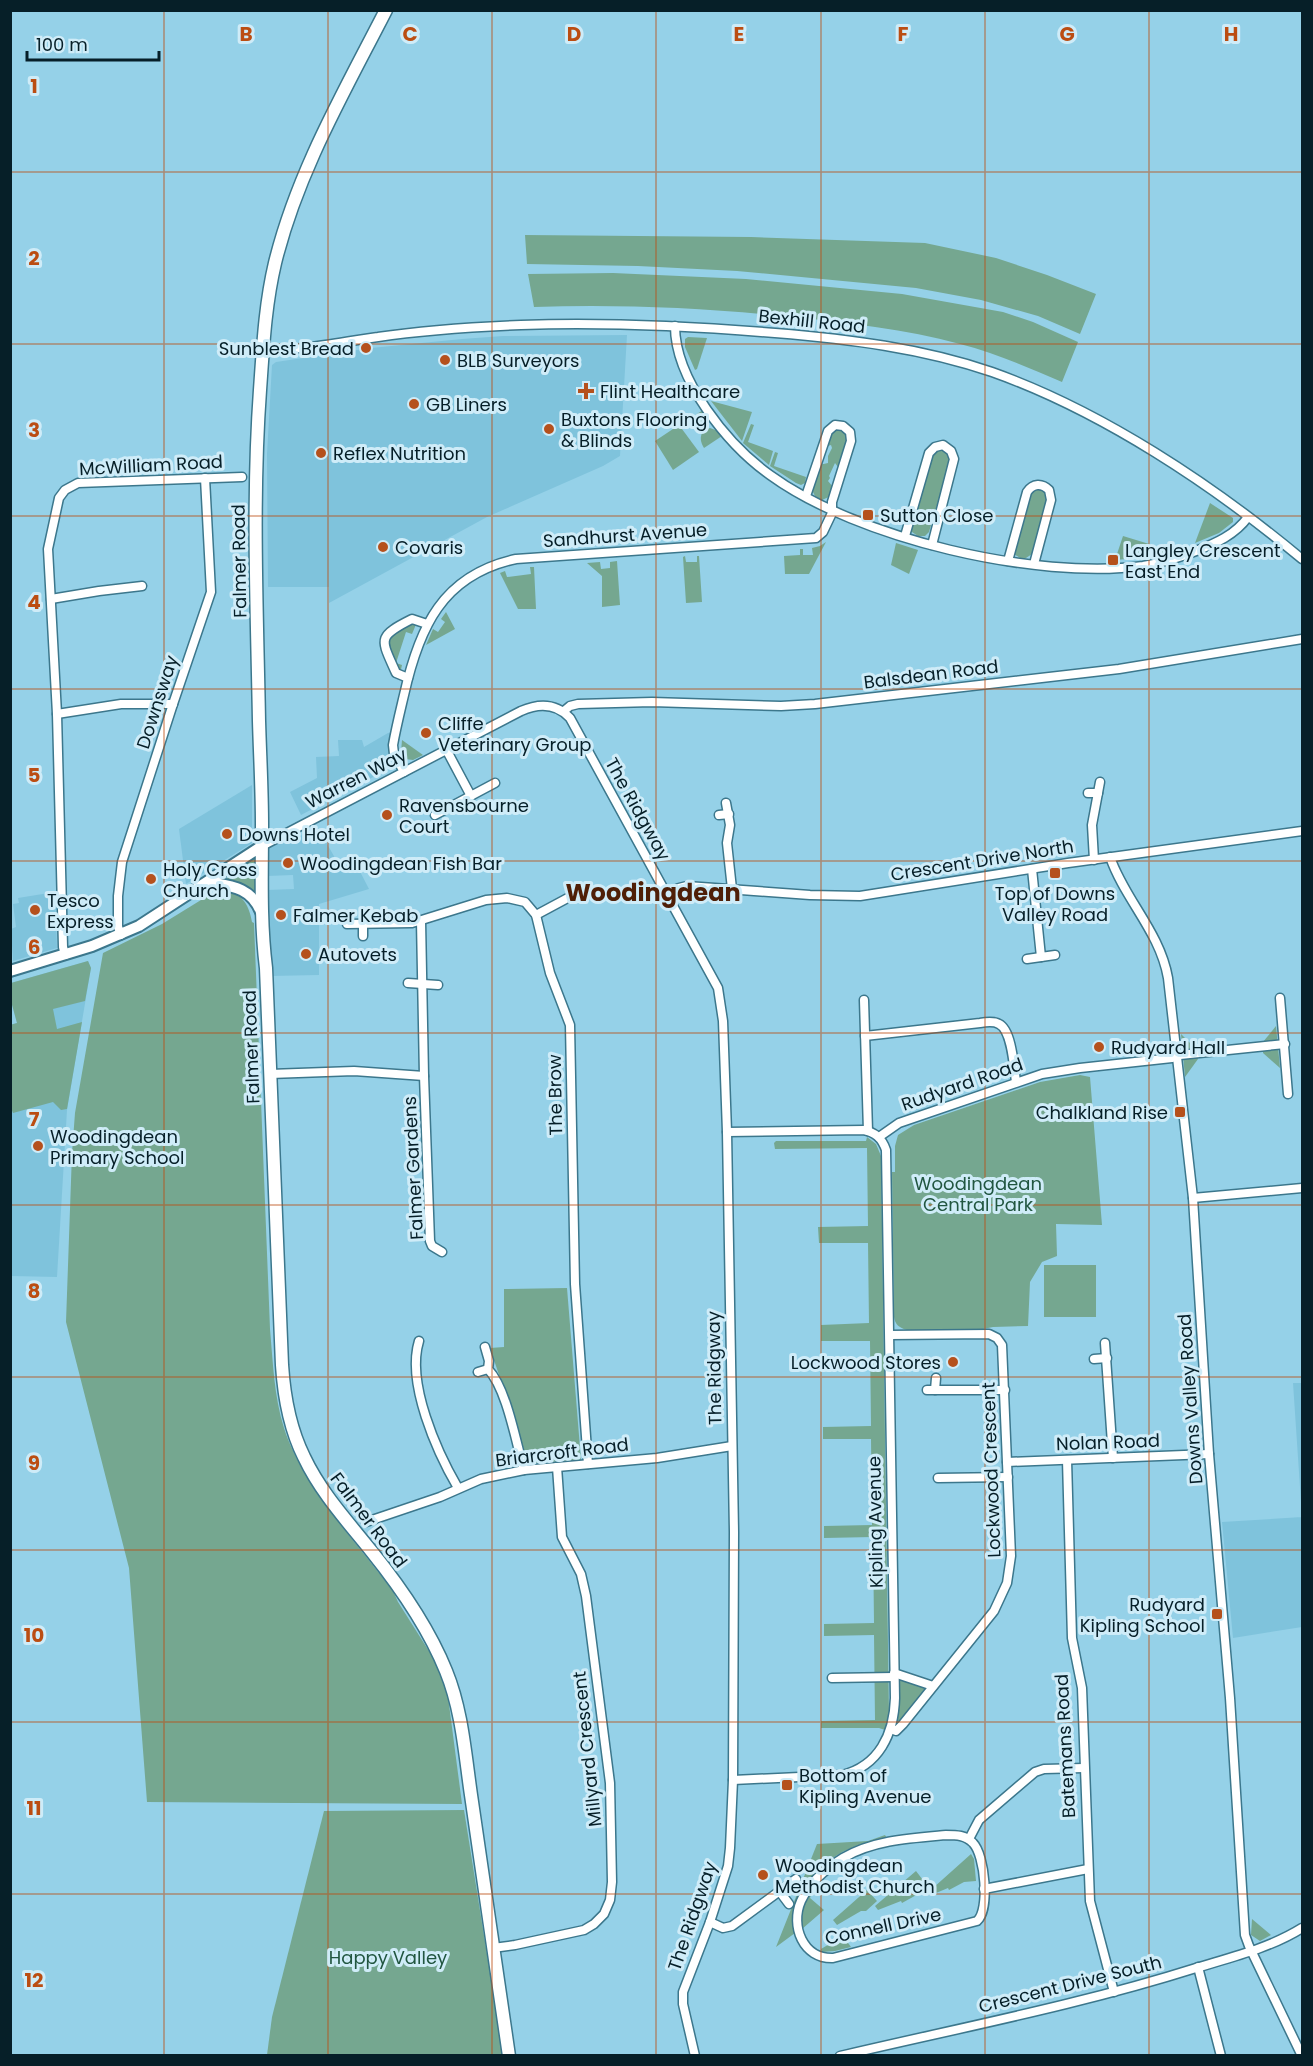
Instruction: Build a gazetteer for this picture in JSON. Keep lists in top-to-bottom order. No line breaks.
{"streets":{"main road":["Falmer Road"],"street":["Bexhill Road","McWilliam Road","Sandhurst Avenue","Balsdean Road","Downsway","Warren Way","The Ridgway","Crescent Drive North","Rudyard Road","The Brow","Falmer Gardens","Downs Valley Road","Nolan Road","Briarcroft Road","Lockwood Crescent","Kipling Avenue","Batemans Road","Millyard Crescent","Connell Drive","Crescent Drive South"]},"crossings":[["Bexhill Road","Falmer Road"],["McWilliam Road","Downsway"],["Sandhurst Avenue","Warren Way"],["Falmer Road","Warren Way"],["Falmer Road","Falmer Gardens"],["Falmer Road","Millyard Crescent"],["Balsdean Road","Warren Way"],["Balsdean Road","The Ridgway"],["Warren Way","The Ridgway"],["The Ridgway","Crescent Drive North"],["The Ridgway","Briarcroft Road"],["The Ridgway","Kipling Avenue"],["Crescent Drive North","Downs Valley Road"],["Rudyard Road","Downs Valley Road"],["Rudyard Road","Kipling Avenue"],["The Brow","Briarcroft Road"],["Downs Valley Road","Nolan Road"],["Downs Valley Road","Crescent Drive South"],["Nolan Road","Lockwood Crescent"],["Nolan Road","Batemans Road"],["Briarcroft Road","Millyard Crescent"],["Lockwood Crescent","Kipling Avenue"],["Batemans Road","Crescent Drive South"]],"districts":["Woodingdean"],"parks":["Woodingdean Central Park","Happy Valley"],"places":{"other":["Sunblest Bread","BLB Surveyors","GB Liners","Buxtons Flooring & Blinds","Reflex Nutrition","Covaris","Cliffe Veterinary Group","Ravensbourne Court","Downs Hotel","Woodingdean Fish Bar","Holy Cross Church","Tesco Express","Falmer Kebab","Autovets","Rudyard Hall","Woodingdean Primary School","Lockwood Stores","Woodingdean Methodist Church"],"health":["Flint Healthcare"],"transit":["Sutton Close","Langley Crescent East End","Top of Downs Valley Road","Chalkland Rise","Rudyard Kipling School","Bottom of Kipling Avenue"]},"scale_bar":"100 m","grid":{"columns":["B","C","D","E","F","G","H"],"rows":["1","2","3","4","5","6","7","8","9","10","11","12"]}}
